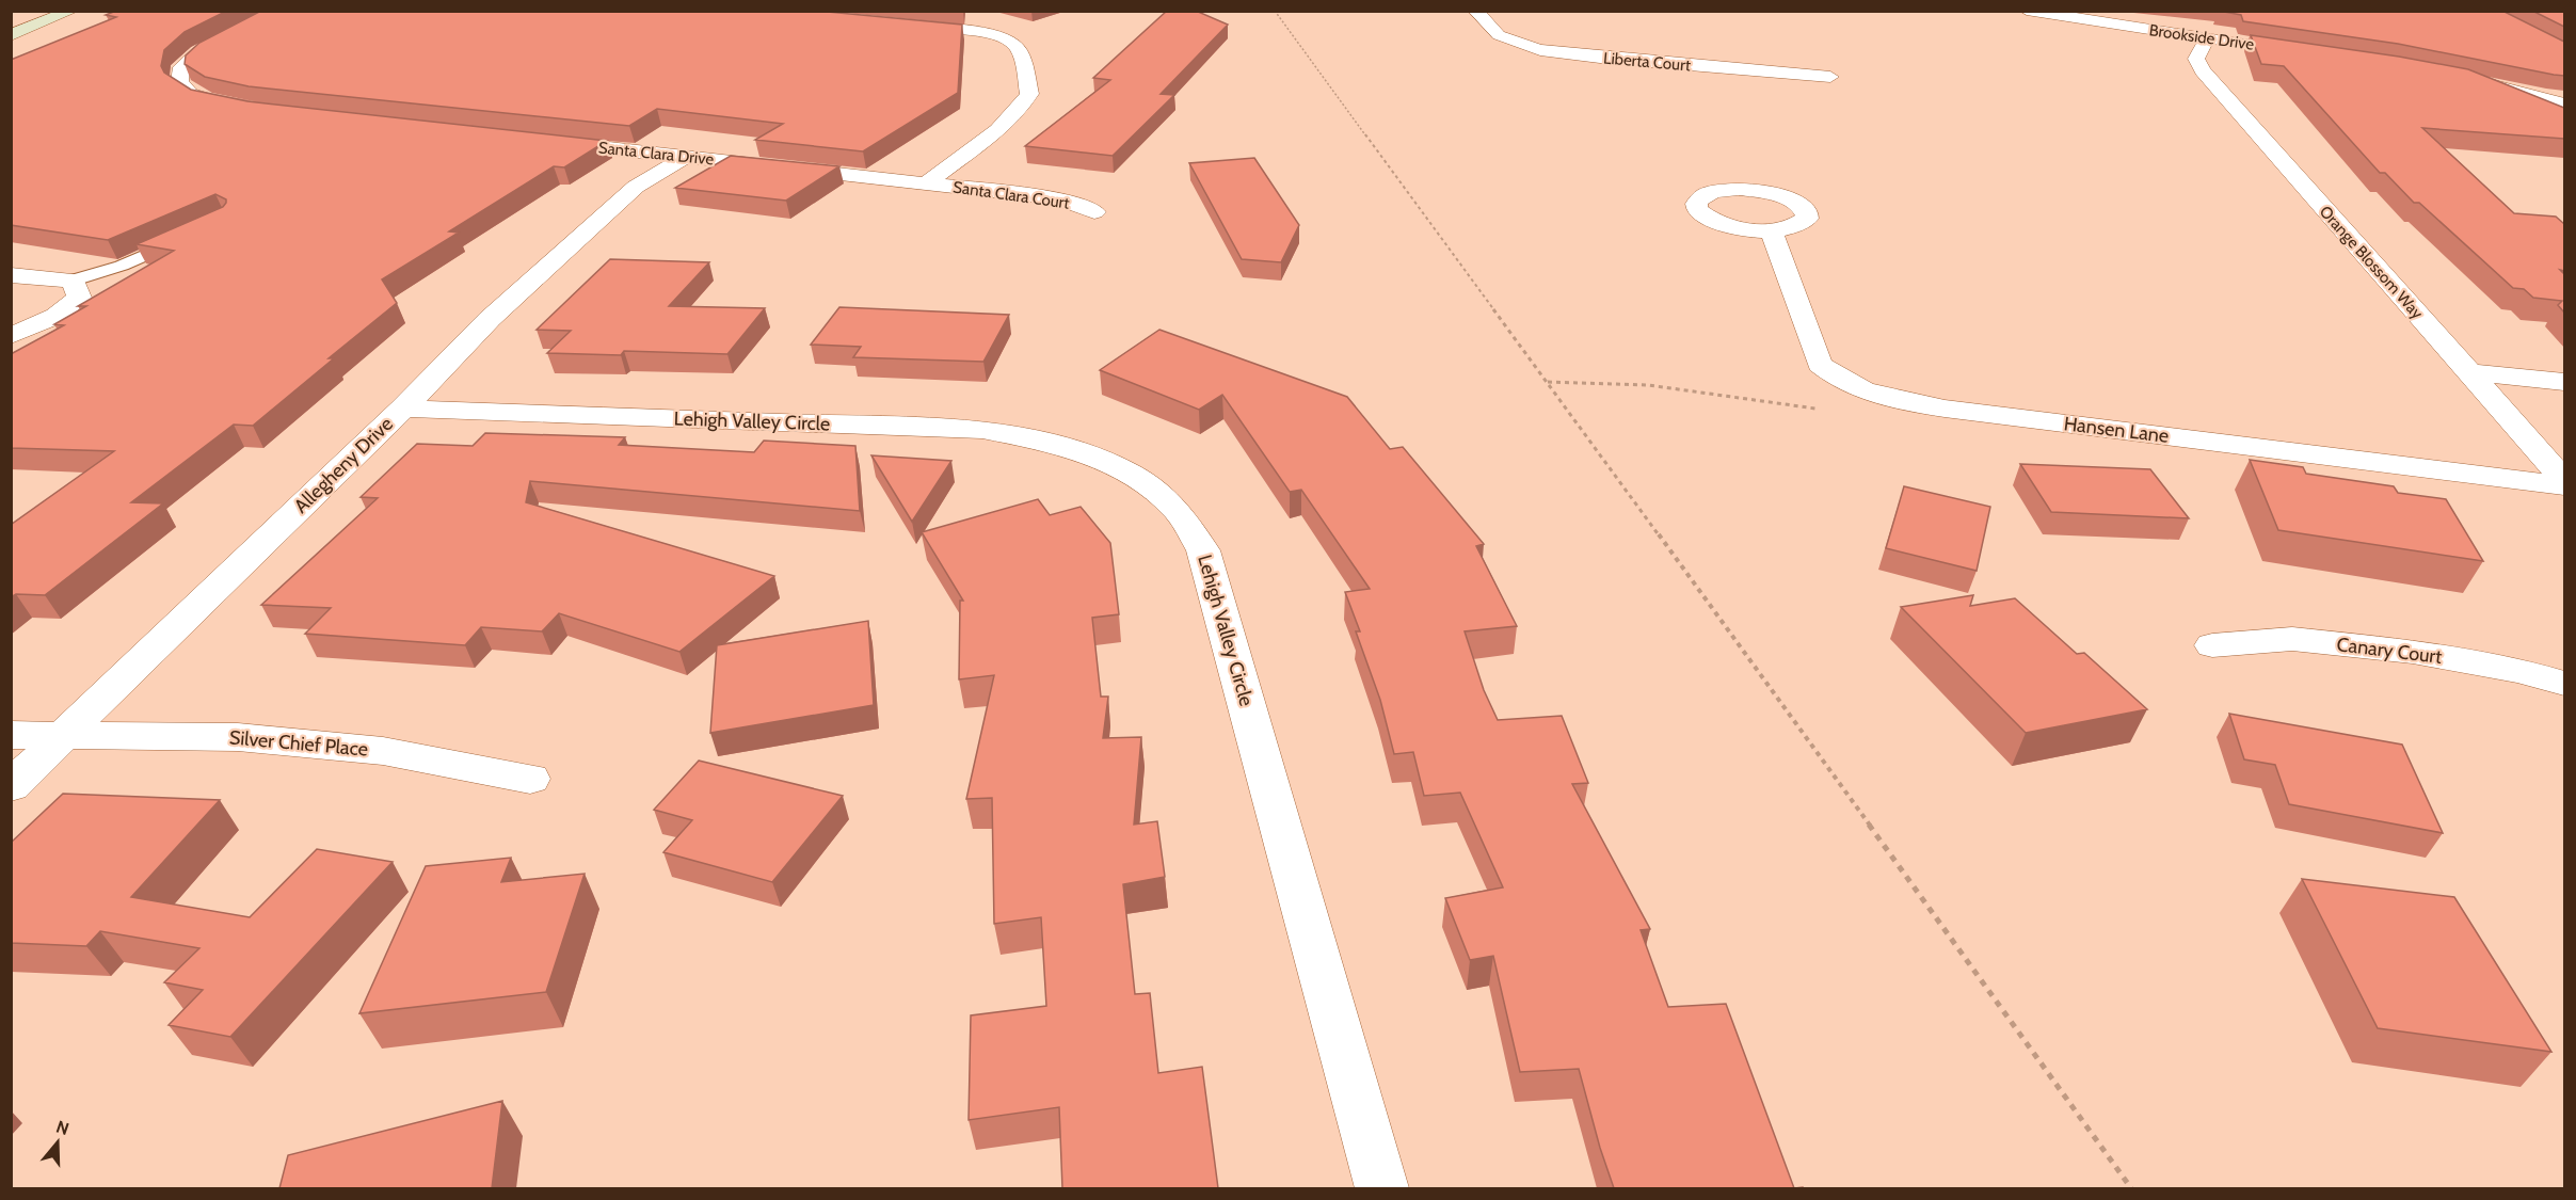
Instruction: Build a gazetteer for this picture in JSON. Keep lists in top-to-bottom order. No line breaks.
{"streets":{"street":["Brookside Drive","Liberta Court","Santa Clara Drive","Santa Clara Court","Orange Blossom Way","Lehigh Valley Circle","Hansen Lane","Allegheny Drive","Canary Court","Silver Chief Place"]},"crossings":[["Brookside Drive","Orange Blossom Way"],["Santa Clara Drive","Santa Clara Court"],["Santa Clara Drive","Allegheny Drive"],["Lehigh Valley Circle","Allegheny Drive"],["Allegheny Drive","Silver Chief Place"]],"north":"top"}
